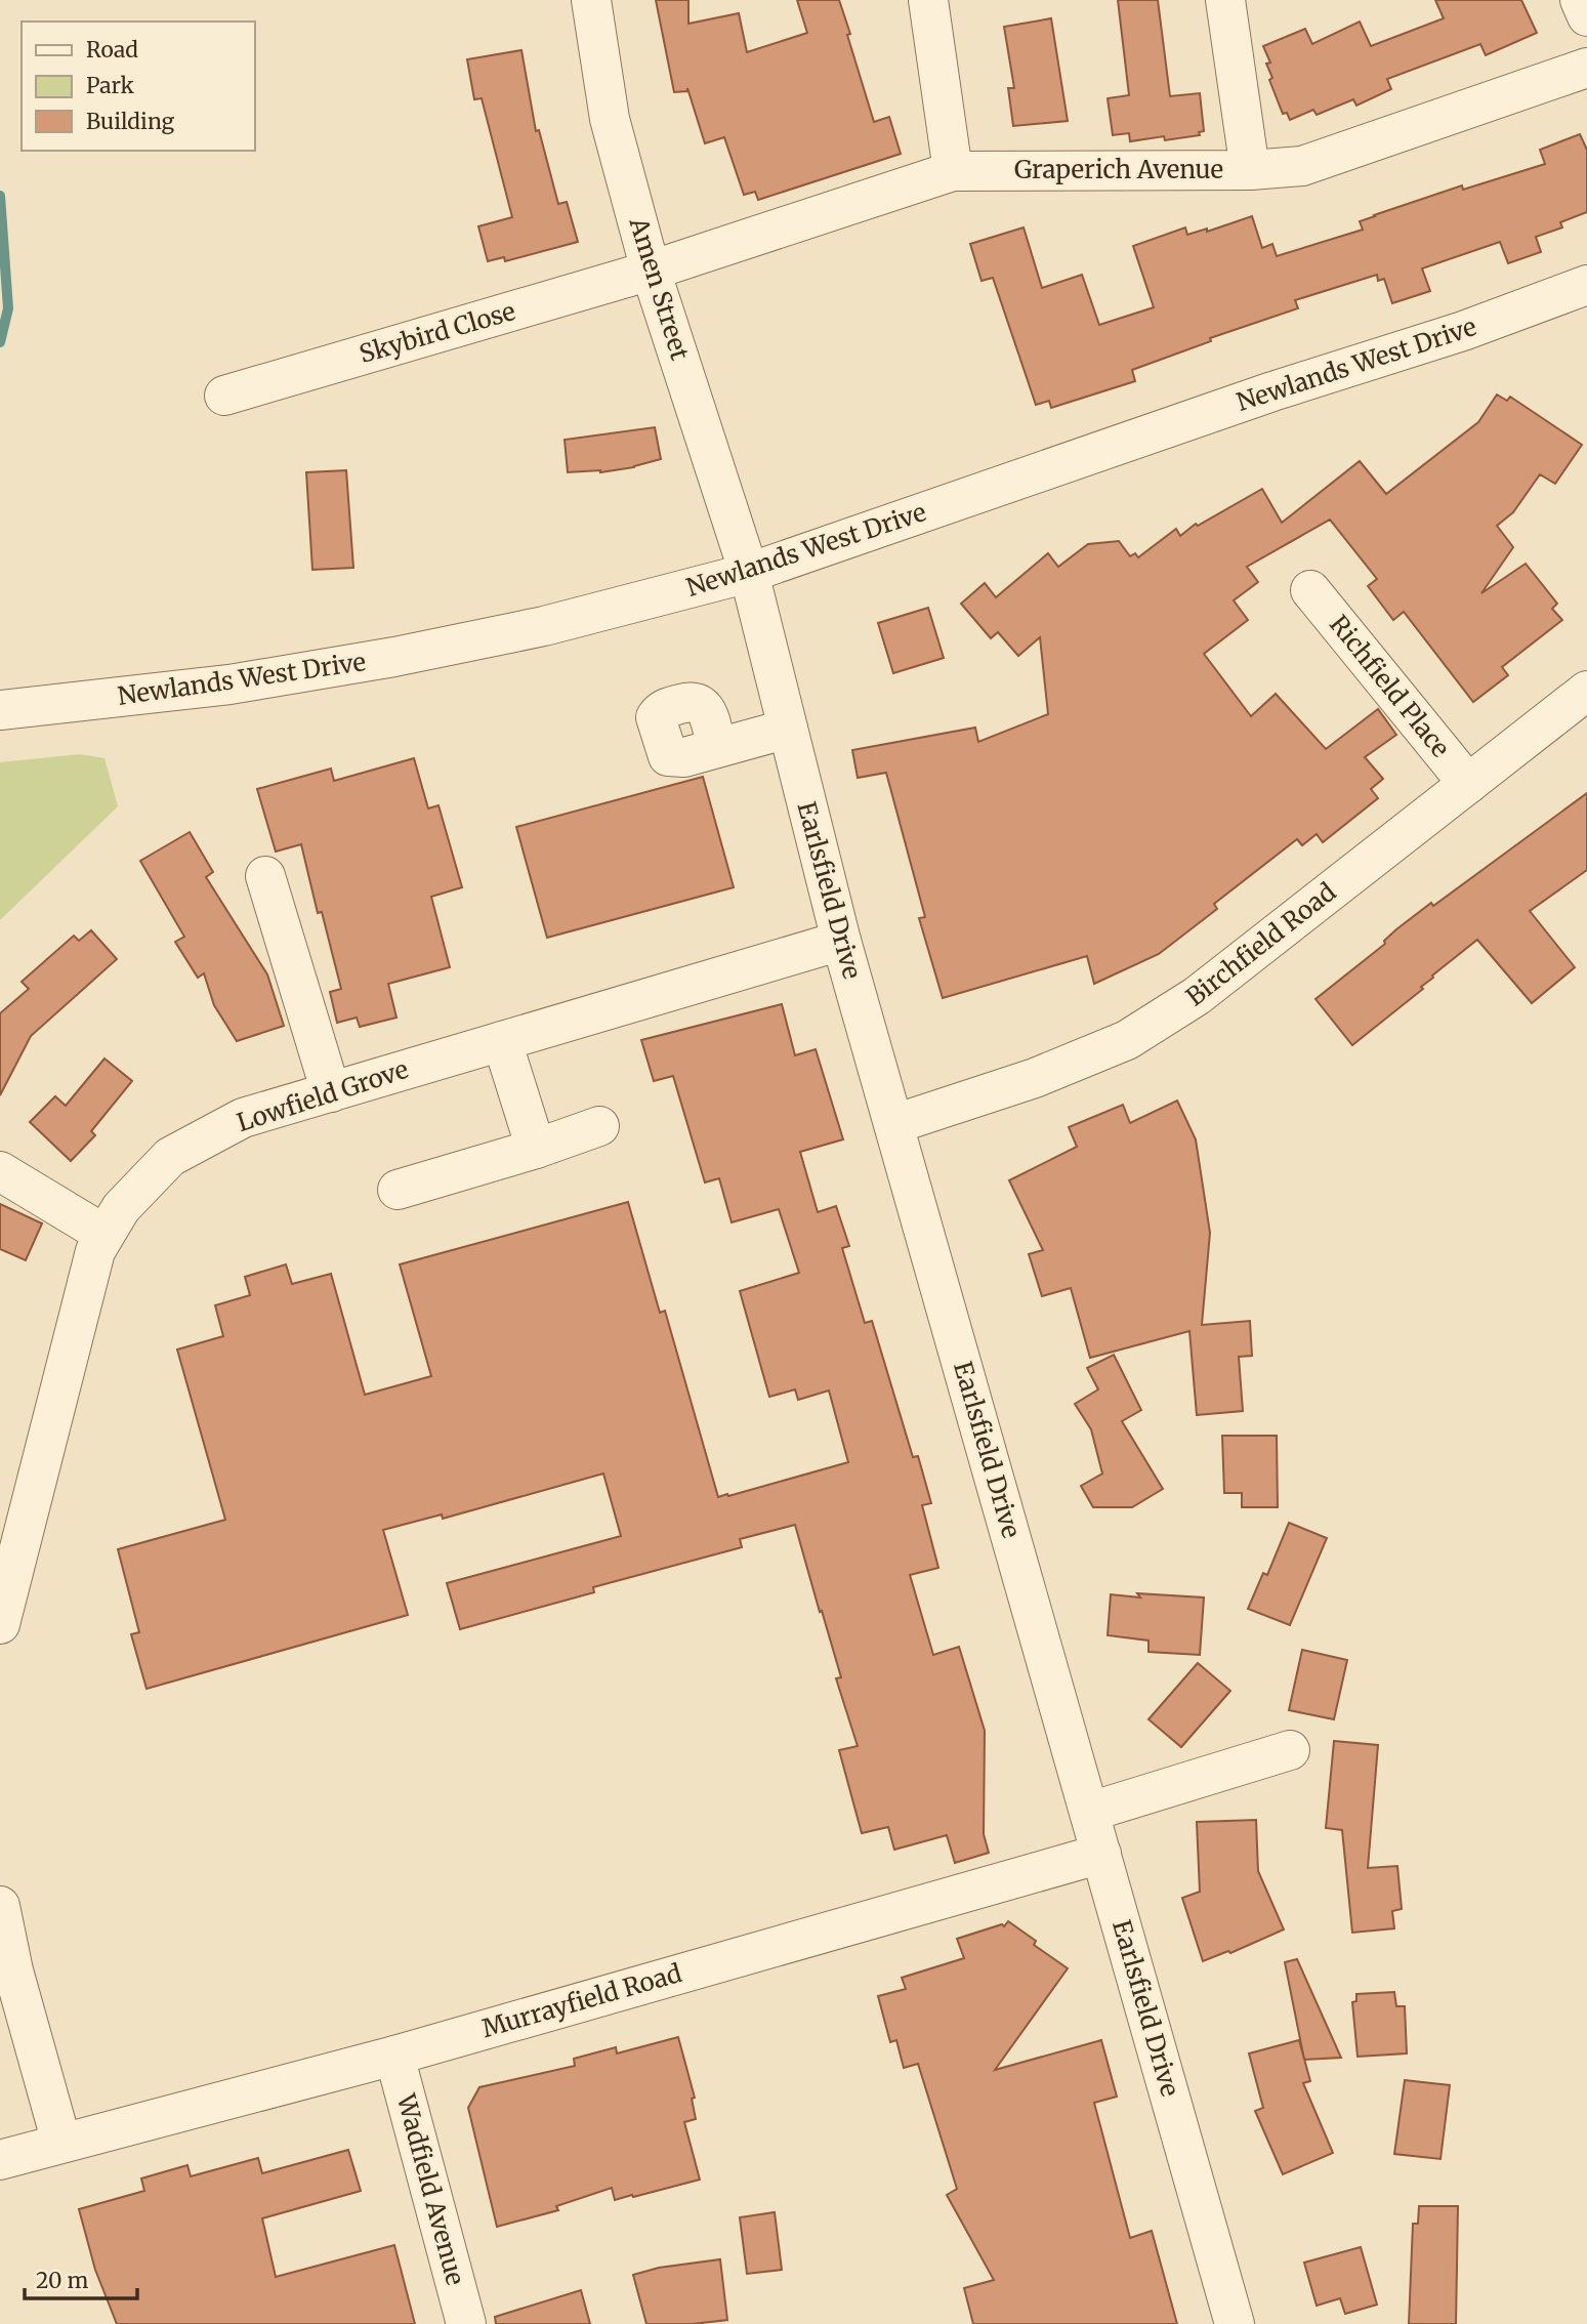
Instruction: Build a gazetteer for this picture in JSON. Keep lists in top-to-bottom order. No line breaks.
{"streets":{"street":["Graperich Avenue","Amen Street","Skybird Close","Newlands West Drive","Richfield Place","Earlsfield Drive","Birchfield Road","Lowfield Grove","Murrayfield Road","Wadfield Avenue"]},"crossings":[["Graperich Avenue","Amen Street"],["Graperich Avenue","Skybird Close"],["Amen Street","Skybird Close"],["Amen Street","Newlands West Drive"],["Amen Street","Earlsfield Drive"],["Newlands West Drive","Earlsfield Drive"],["Richfield Place","Birchfield Road"],["Earlsfield Drive","Birchfield Road"],["Earlsfield Drive","Lowfield Grove"],["Earlsfield Drive","Murrayfield Road"],["Murrayfield Road","Wadfield Avenue"]],"legend":["Road","Park","Building"],"scale_bar":"20 m"}
